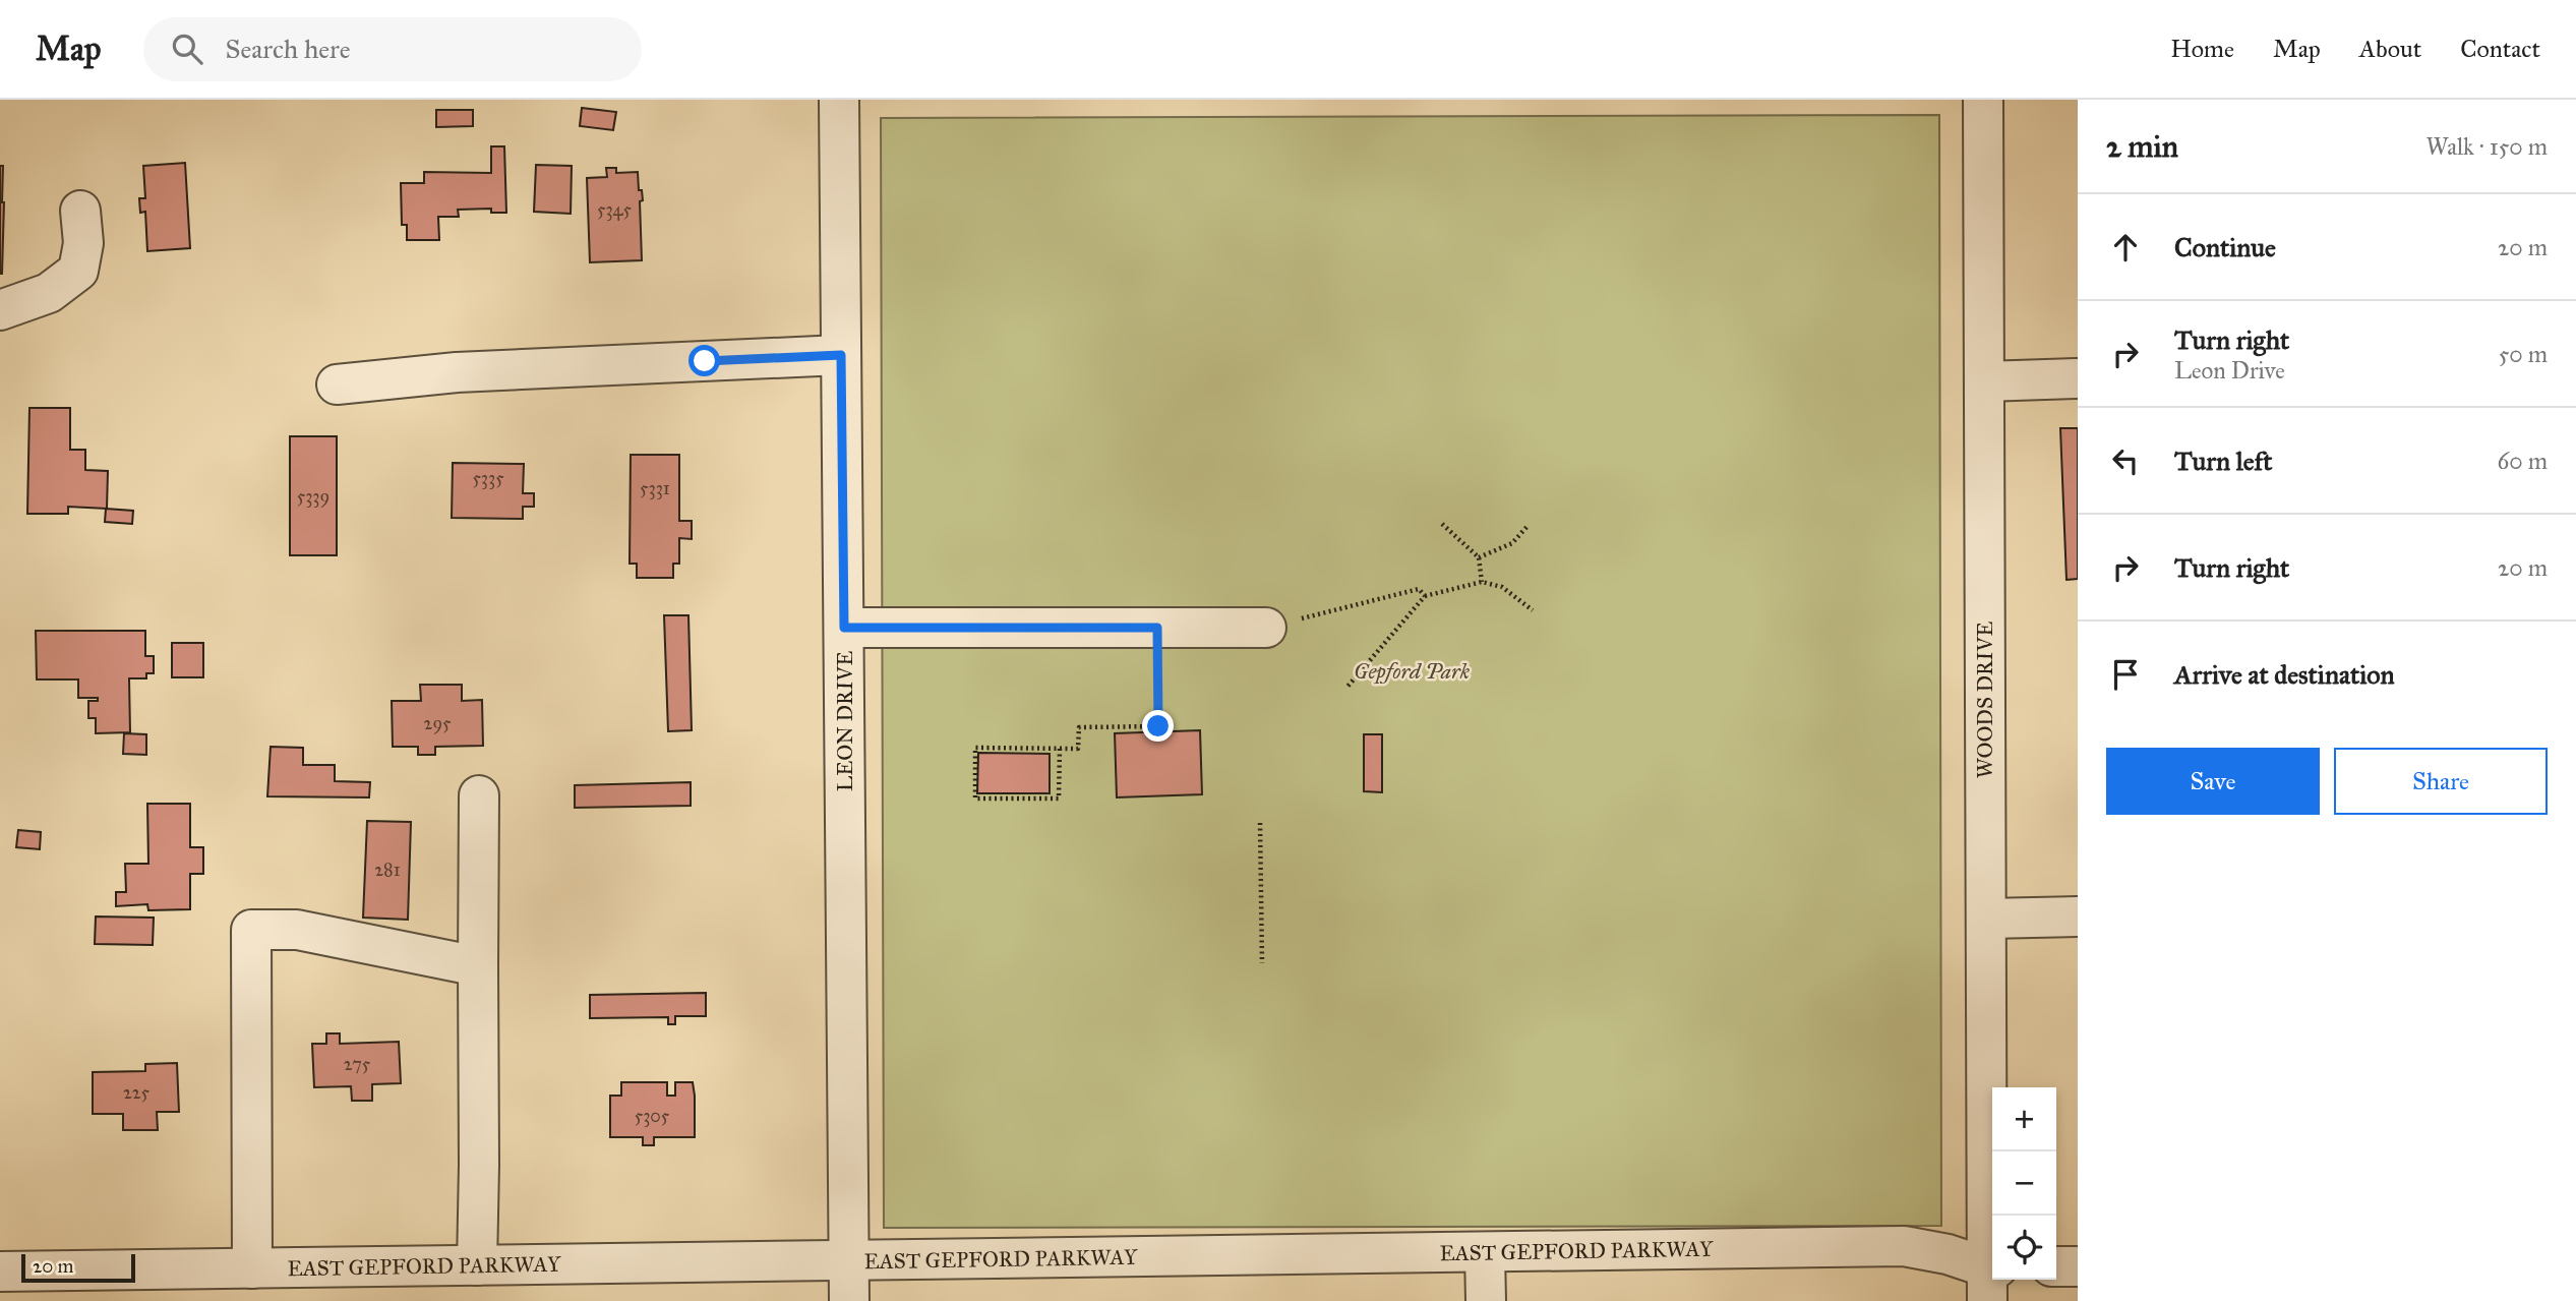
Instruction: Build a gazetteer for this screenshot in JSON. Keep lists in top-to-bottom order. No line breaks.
{"streets":{"street":["WOODS DRIVE","LEON DRIVE","EAST GEPFORD PARKWAY"]},"crossings":[["WOODS DRIVE","EAST GEPFORD PARKWAY"],["LEON DRIVE","EAST GEPFORD PARKWAY"]],"parks":["Gepford Park"],"house_numbers":["5345","5335","5331","5339","295","281","275","225","5305"],"scale_bar":"20 m","page":{"header":"Map","search":"Search here","nav":["Home","Map","About","Contact"],"heading":["2 min","Walk · 150 m"],"list":[["Continue","20 m"],["Turn right","Leon Drive","50 m"],["Turn left","60 m"],["Turn right","20 m"],"Arrive at destination"],"buttons":["Save","Share"],"map_buttons":["+","−"],"scale":"20 m"}}
